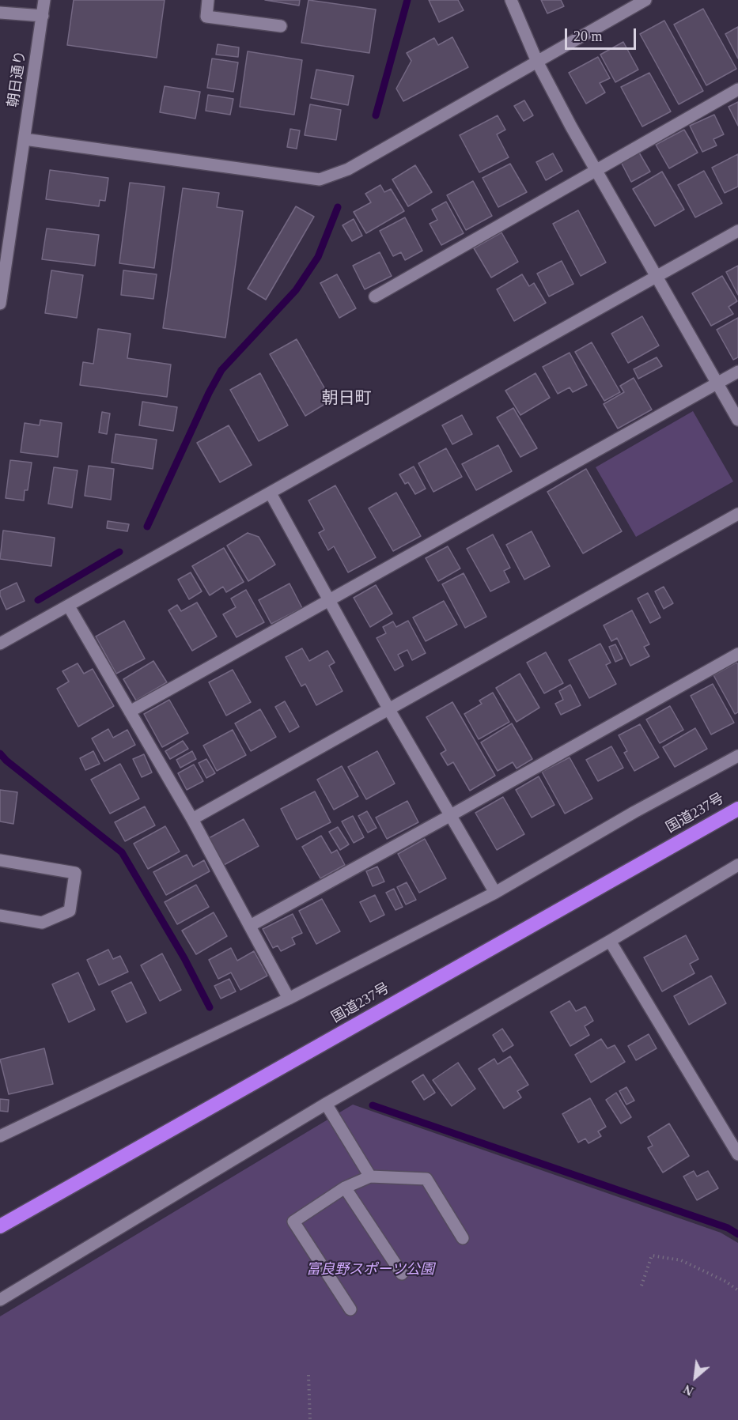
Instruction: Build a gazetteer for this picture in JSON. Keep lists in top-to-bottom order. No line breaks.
{"streets":{"highway":["国道237号"],"street":["朝日通り"]},"districts":["朝日町"],"parks":["富良野スポーツ公園"],"scale_bar":"20 m","north":"bottom left"}
